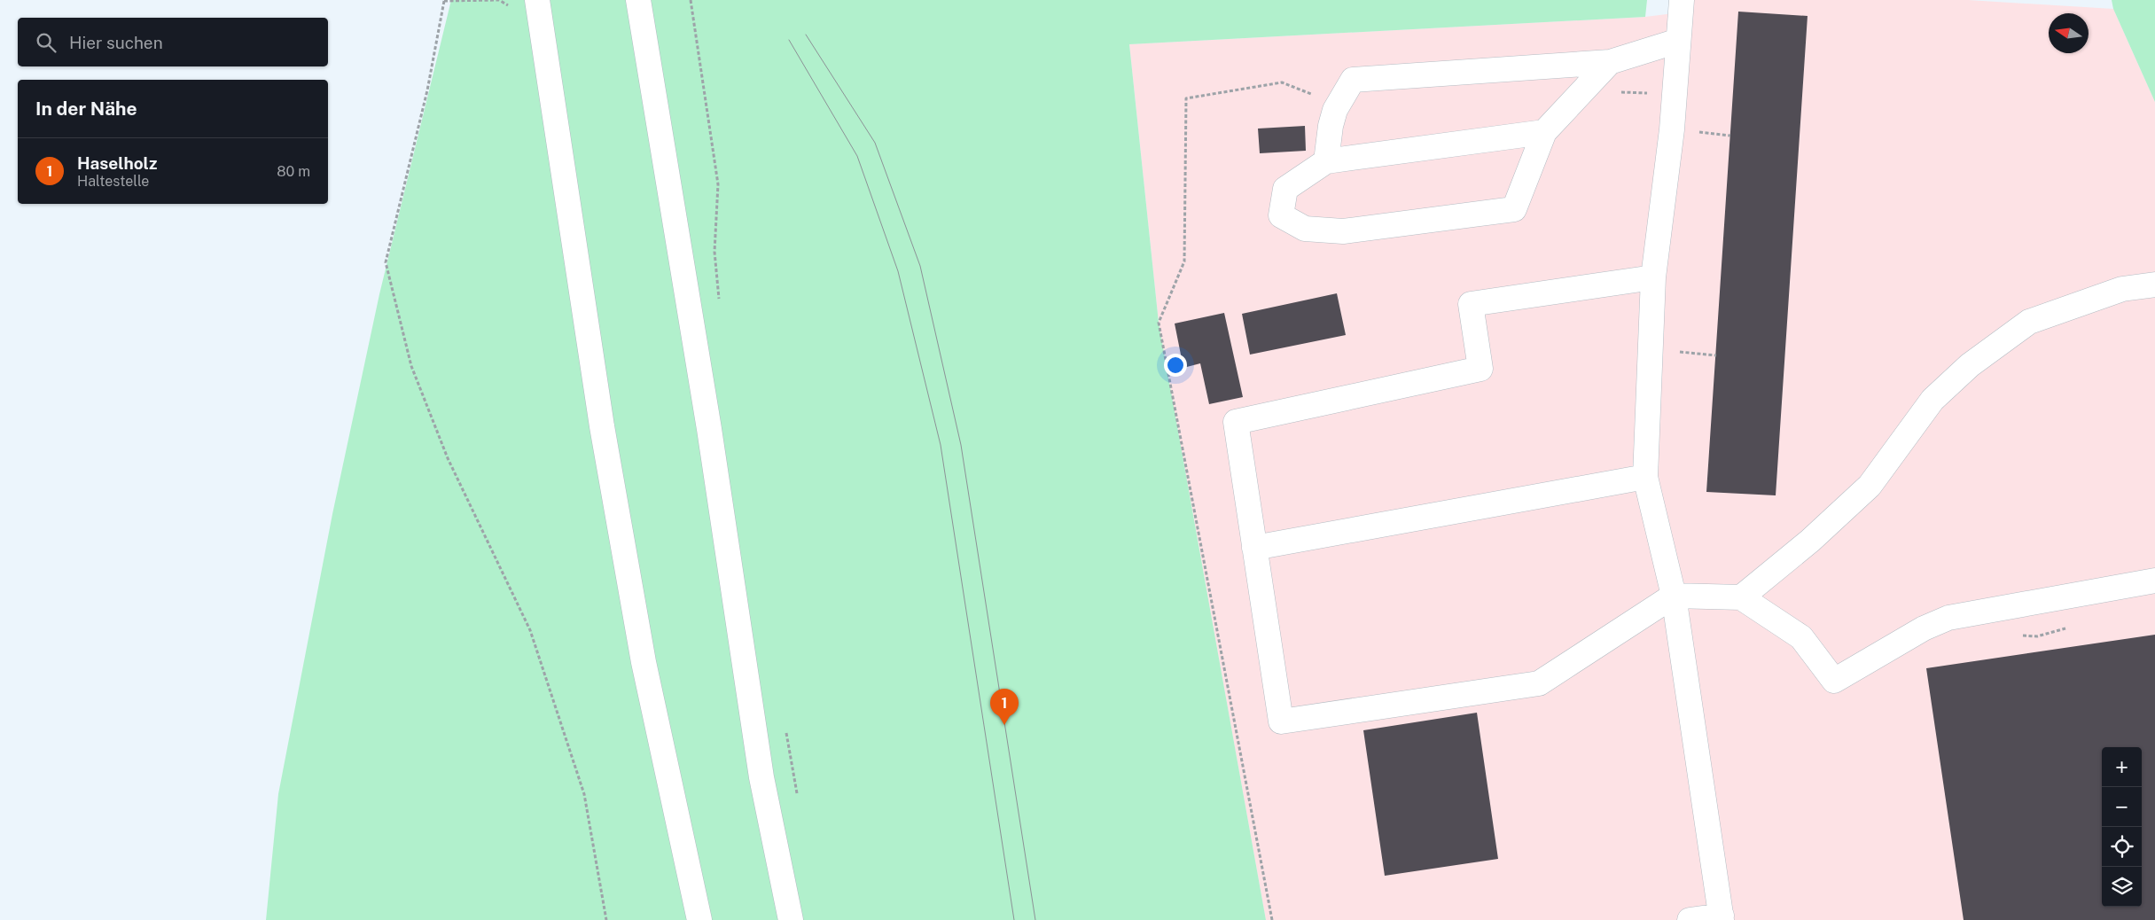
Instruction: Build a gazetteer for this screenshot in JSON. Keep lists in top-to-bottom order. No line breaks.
{"north":"left","page":{"search":"Hier suchen","heading":"In der Nähe","list":[{"mark":"1","name":"Haselholz","note":"Haltestelle","value":"80 m"}],"pins":"1","map_buttons":["+","−"]}}
